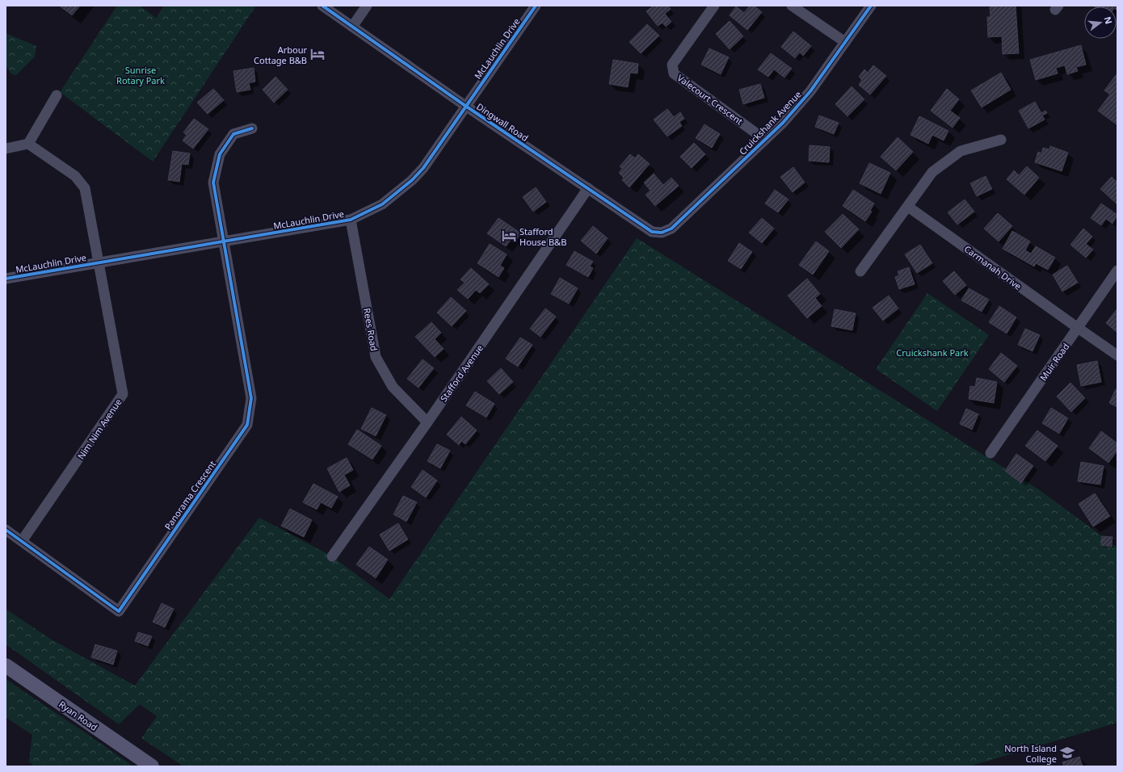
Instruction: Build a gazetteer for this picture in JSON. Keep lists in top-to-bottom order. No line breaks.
{"streets":{"main road":["Ryan Road"],"street":["McLauchlin Drive","Valecourt Crescent","Dingwall Road","Cruickshank Avenue","Carmanah Drive","Rees Road","Muir Road","Stafford Avenue","Nim Nim Avenue","Panorama Crescent"]},"crossings":[["McLauchlin Drive","Dingwall Road"],["McLauchlin Drive","Rees Road"],["McLauchlin Drive","Nim Nim Avenue"],["McLauchlin Drive","Panorama Crescent"],["Valecourt Crescent","Cruickshank Avenue"],["Dingwall Road","Cruickshank Avenue"],["Dingwall Road","Stafford Avenue"],["Carmanah Drive","Muir Road"],["Rees Road","Stafford Avenue"],["Nim Nim Avenue","Panorama Crescent"]],"parks":["Sunrise Rotary Park","Cruickshank Park"],"places":{"hotel":["Arbour Cottage B&B","Stafford House B&B"],"school or university":["North Island College"]},"north":"right"}
